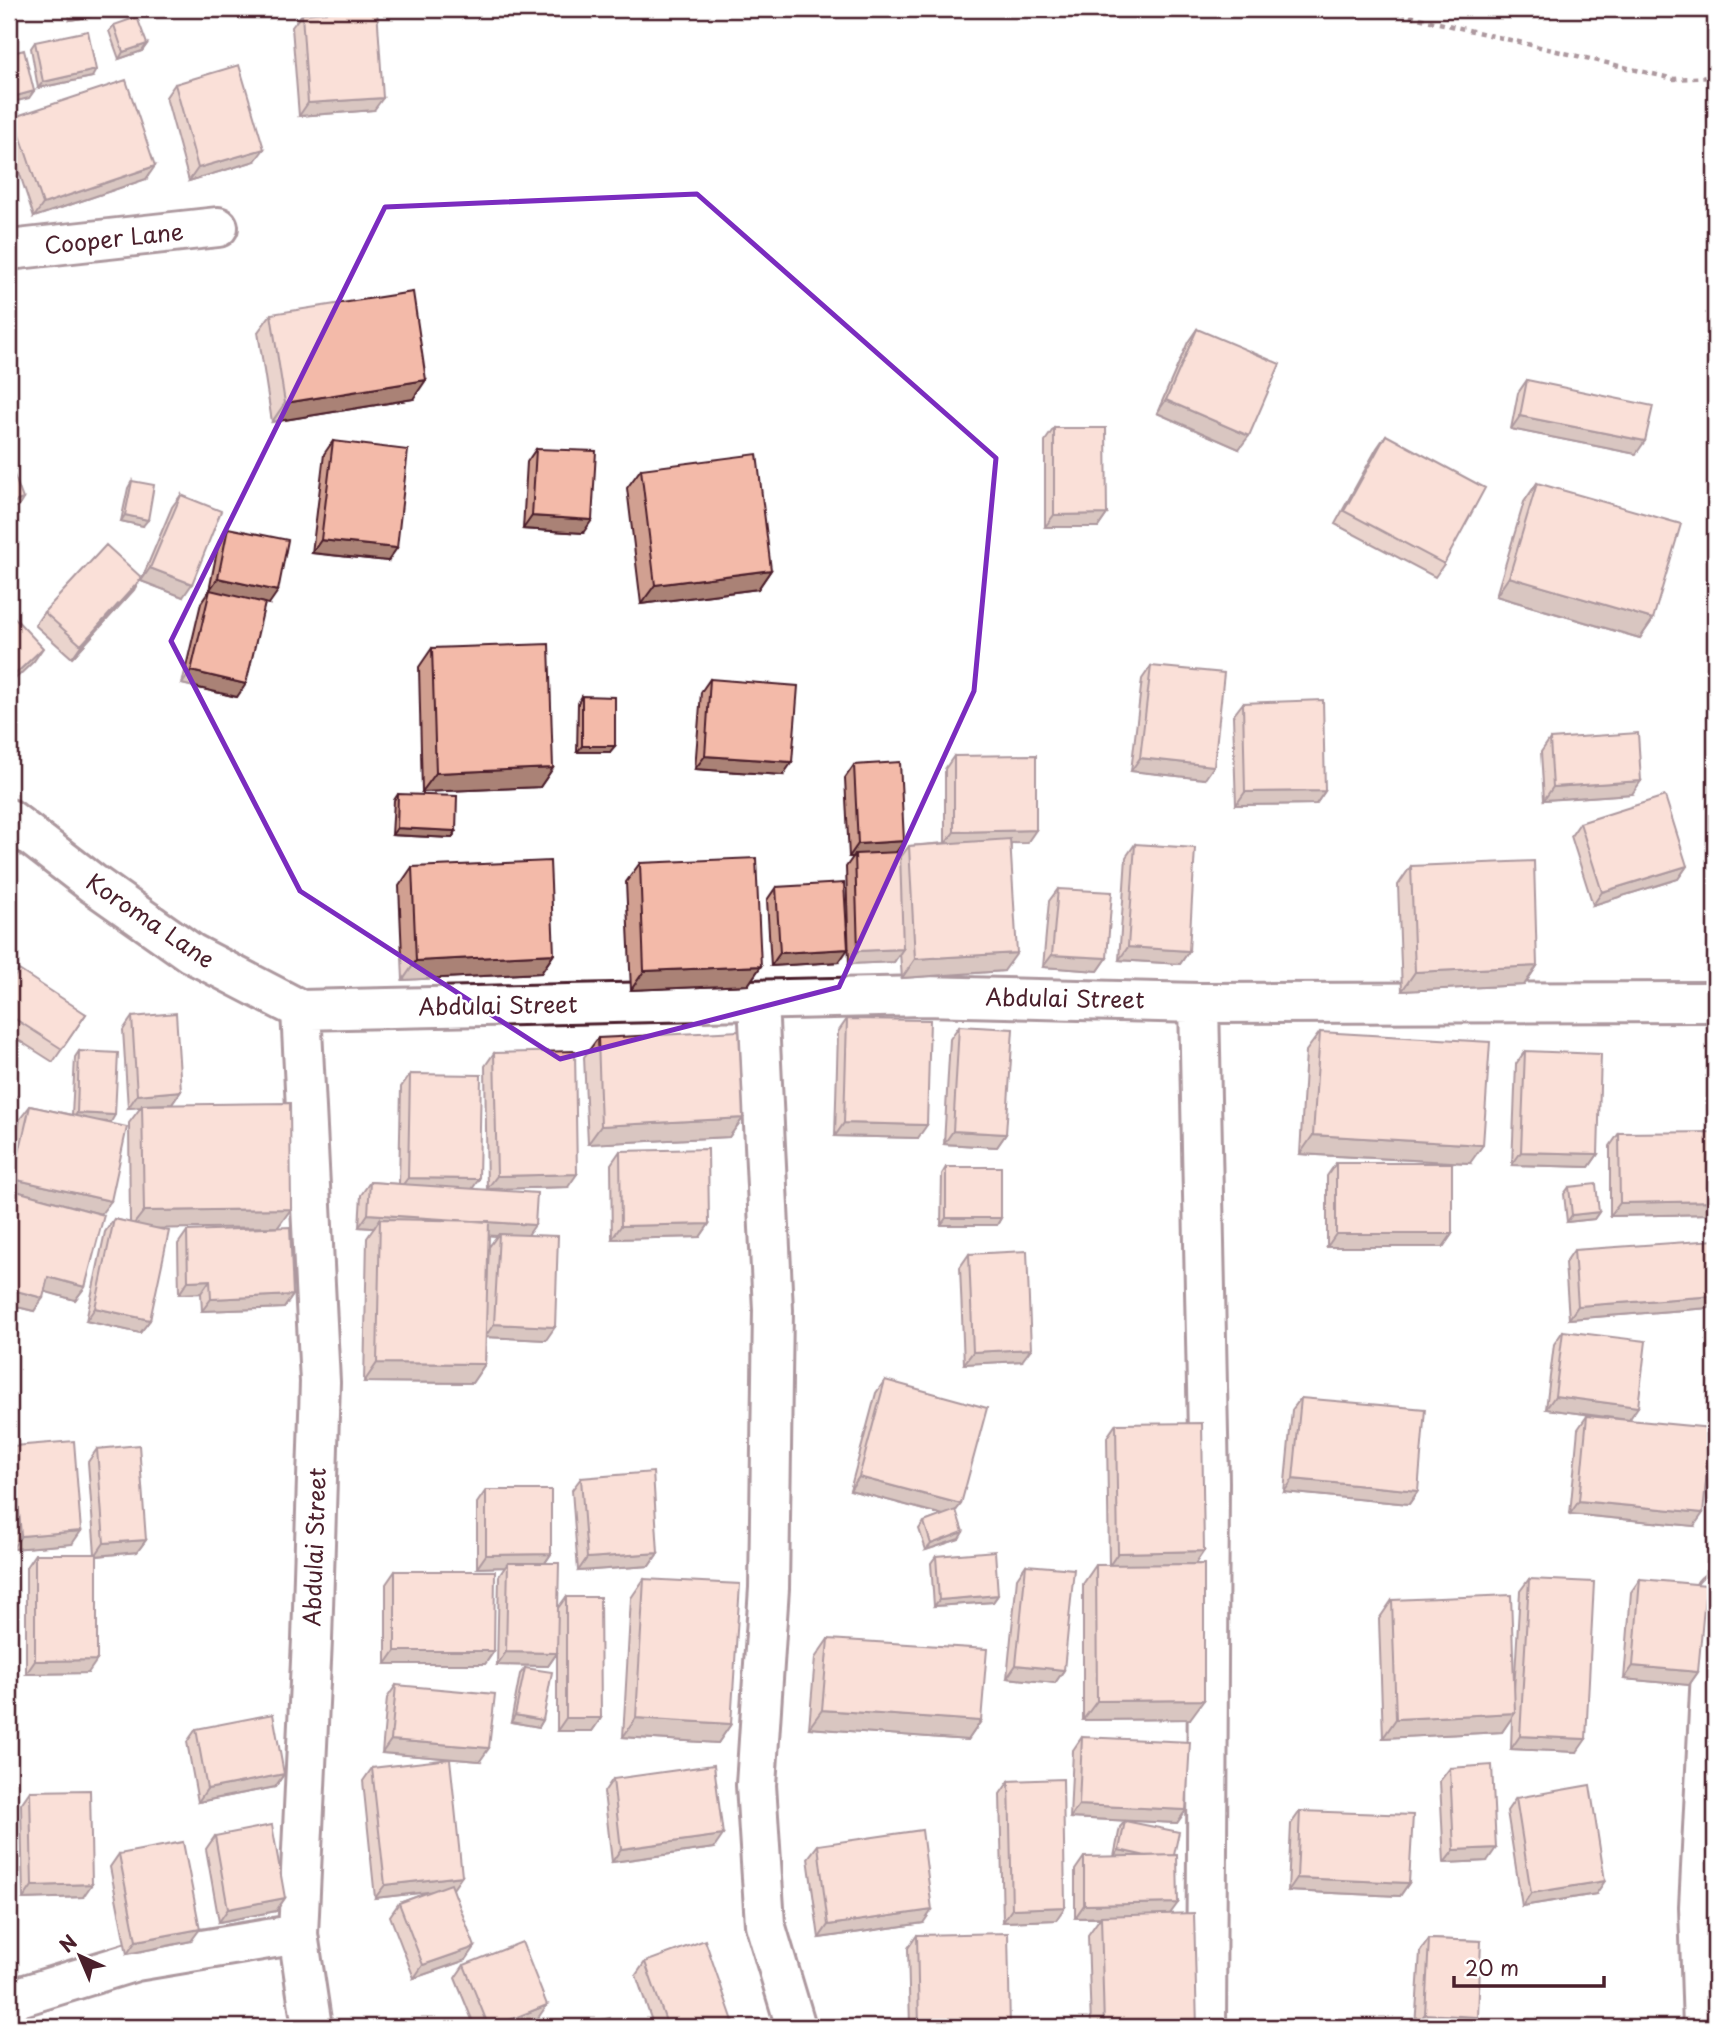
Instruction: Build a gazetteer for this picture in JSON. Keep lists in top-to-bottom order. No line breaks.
{"streets":{"street":["Cooper Lane","Koroma Lane","Abdulai Street"]},"crossings":[["Koroma Lane","Abdulai Street"]],"scale_bar":"20 m","north":"top left"}
